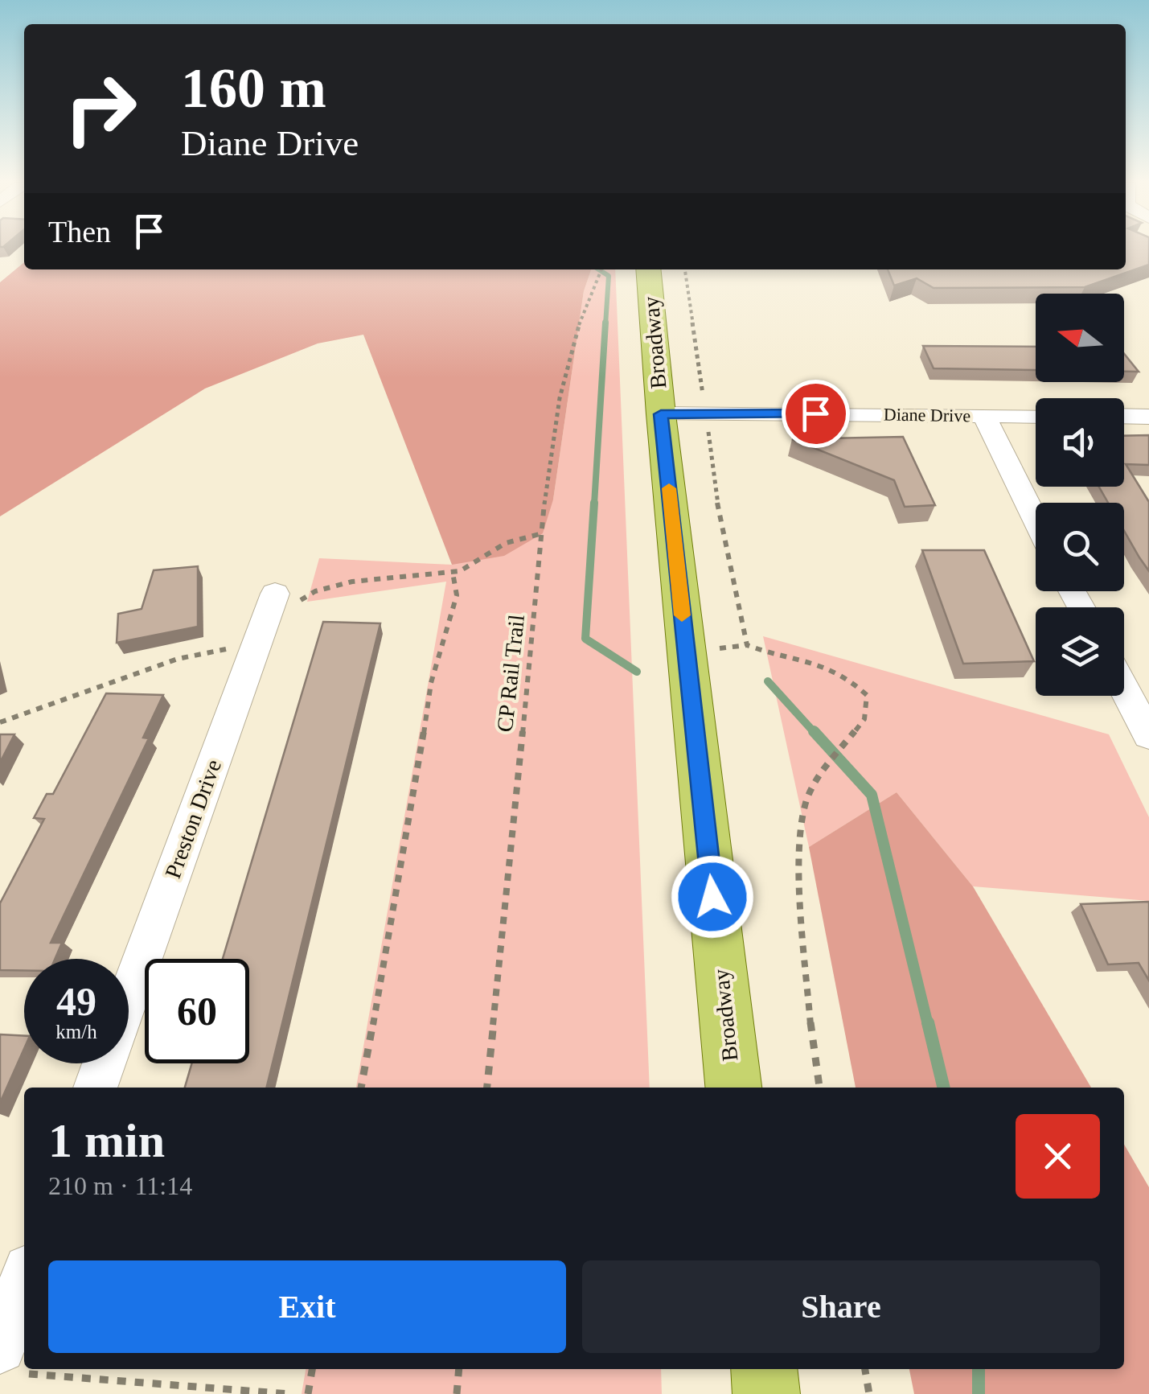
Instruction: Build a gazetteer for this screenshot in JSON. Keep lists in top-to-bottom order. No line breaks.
{"streets":{"main road":["Broadway"],"street":["Diane Drive","Preston Drive"],"path":["CP Rail Trail"]},"crossings":[["Broadway","Diane Drive"]],"north":"left","page":{"turn":["160 m","Diane Drive"],"then":"Then","speed":"49 km/h","limit":"60","heading":["1 min","210 m · 11:14"],"buttons":["Exit","Share"]}}
